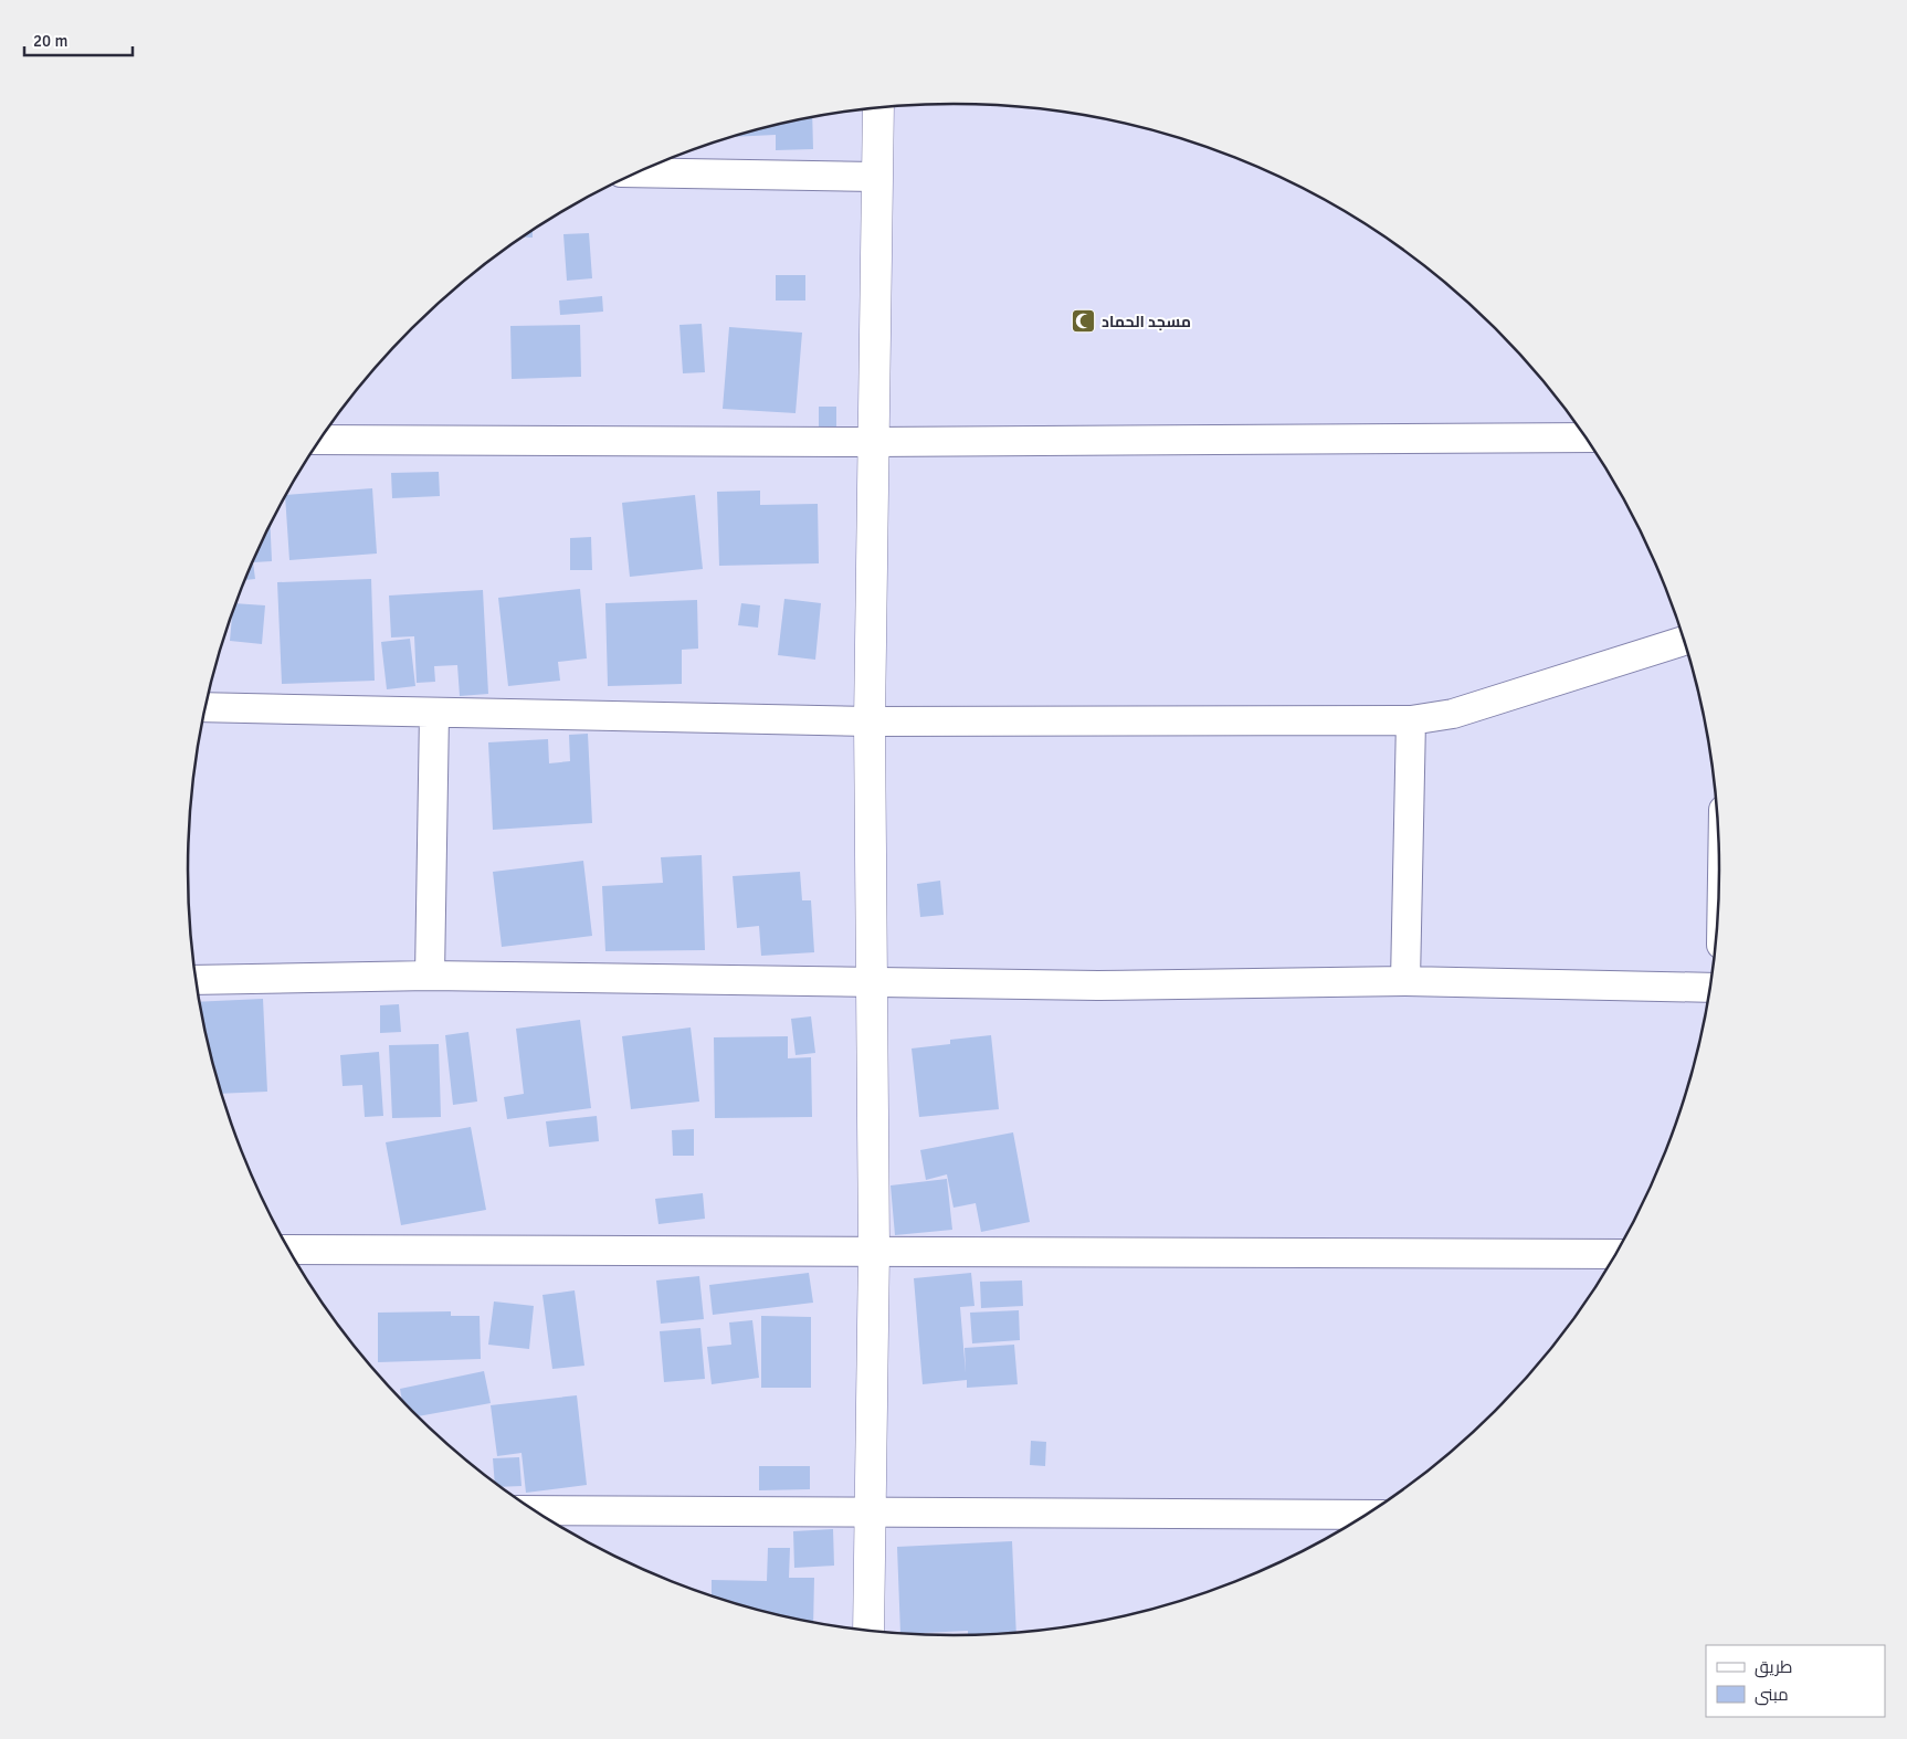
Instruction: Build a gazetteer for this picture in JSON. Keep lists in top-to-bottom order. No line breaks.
{"places":{"mosque":["مسجد الحماد"]},"legend":["طريق","مبنى"],"scale_bar":"20 m"}
